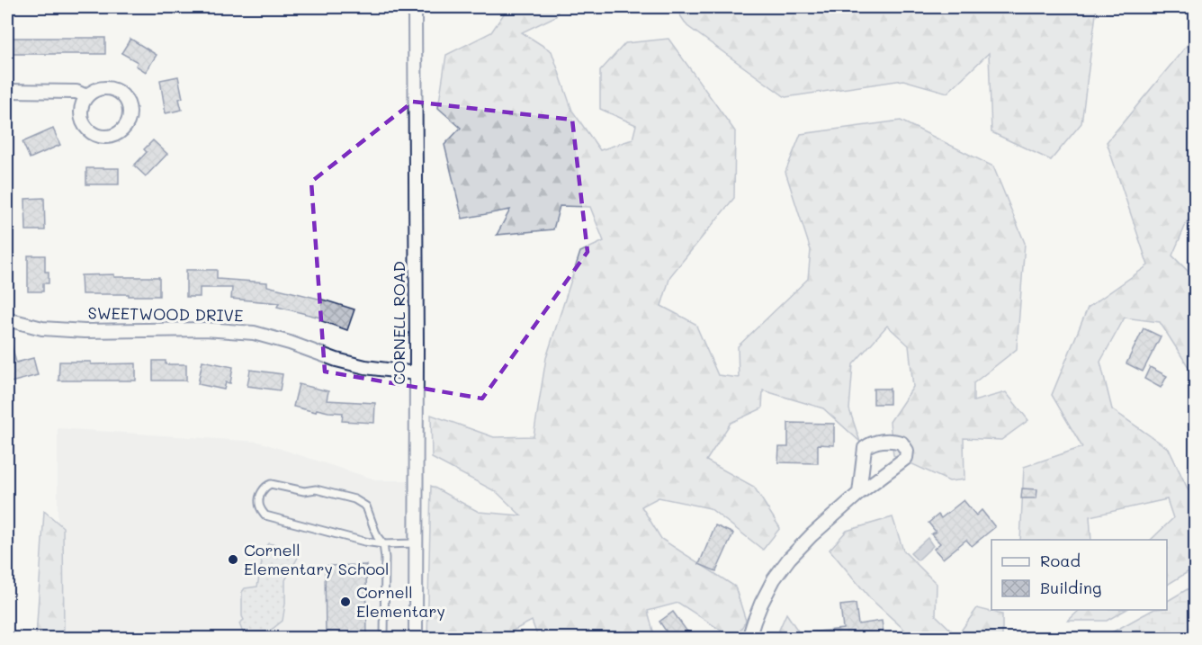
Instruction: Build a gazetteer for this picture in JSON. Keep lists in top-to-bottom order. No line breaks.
{"streets":{"street":["SWEETWOOD DRIVE","CORNELL ROAD"]},"crossings":[["SWEETWOOD DRIVE","CORNELL ROAD"]],"places":["Cornell Elementary School","Cornell Elementary"],"legend":["Road","Building"]}
